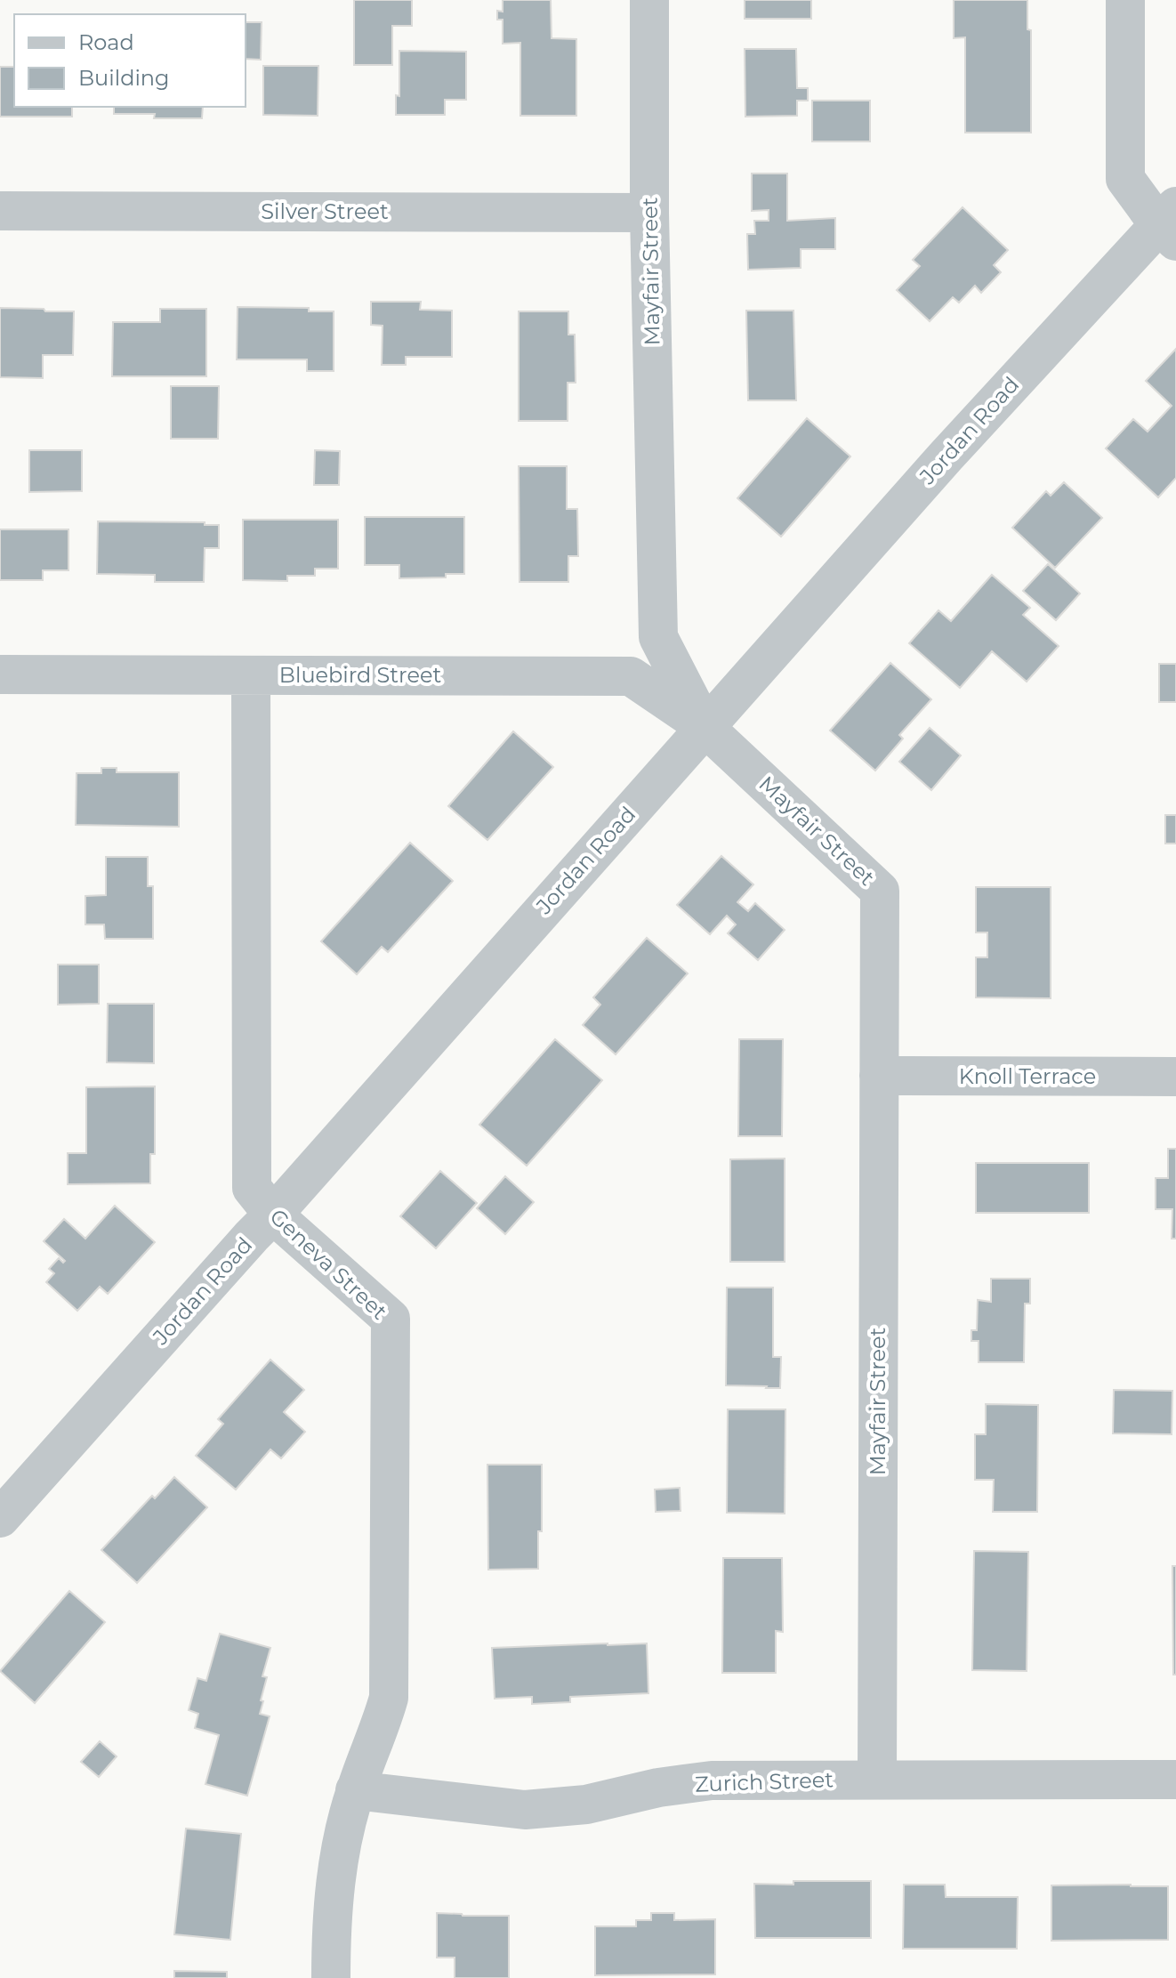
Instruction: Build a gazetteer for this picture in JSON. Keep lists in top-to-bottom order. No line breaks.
{"streets":{"street":["Silver Street","Mayfair Street","Jordan Road","Bluebird Street","Knoll Terrace","Geneva Street","Zurich Street"]},"crossings":[["Silver Street","Mayfair Street"],["Mayfair Street","Jordan Road"],["Mayfair Street","Bluebird Street"],["Mayfair Street","Knoll Terrace"],["Mayfair Street","Zurich Street"],["Jordan Road","Bluebird Street"],["Jordan Road","Geneva Street"],["Bluebird Street","Geneva Street"],["Geneva Street","Zurich Street"]],"legend":["Road","Building"]}
